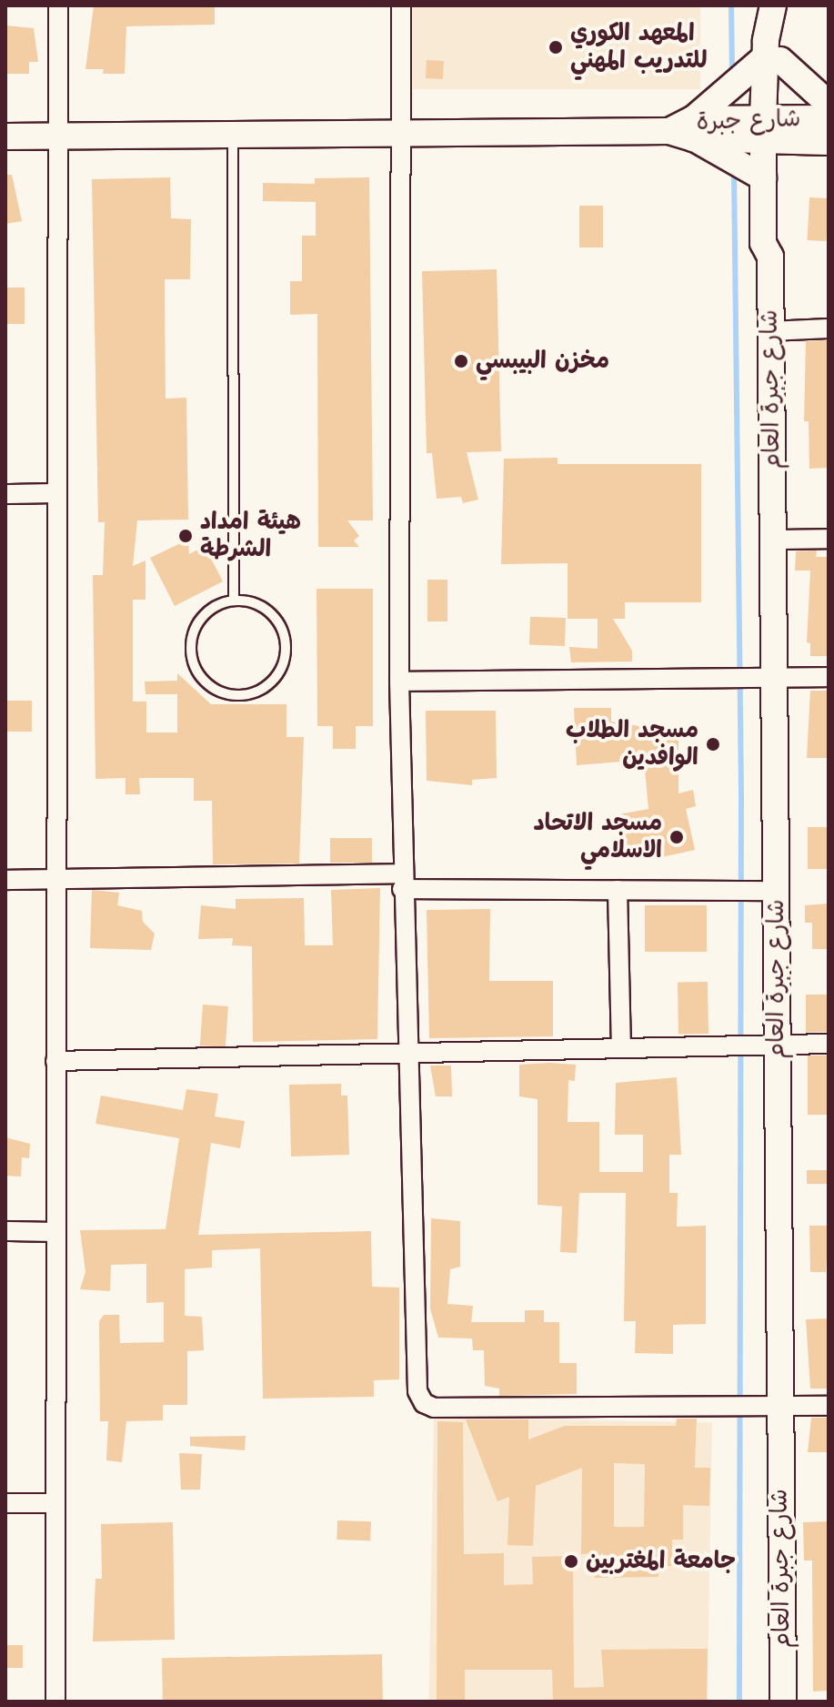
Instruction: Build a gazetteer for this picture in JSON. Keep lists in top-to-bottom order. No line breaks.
{"streets":{"main road":["شارع جبرة","شارع جبرة العام"]},"places":["المعهد الكوري للتدريب المهني","مخزن البيبسي","هيئة امداد الشرطة","مسجد الطلاب الوافدين","مسجد الاتحاد الاسلامي","جامعة المغتربين"]}
